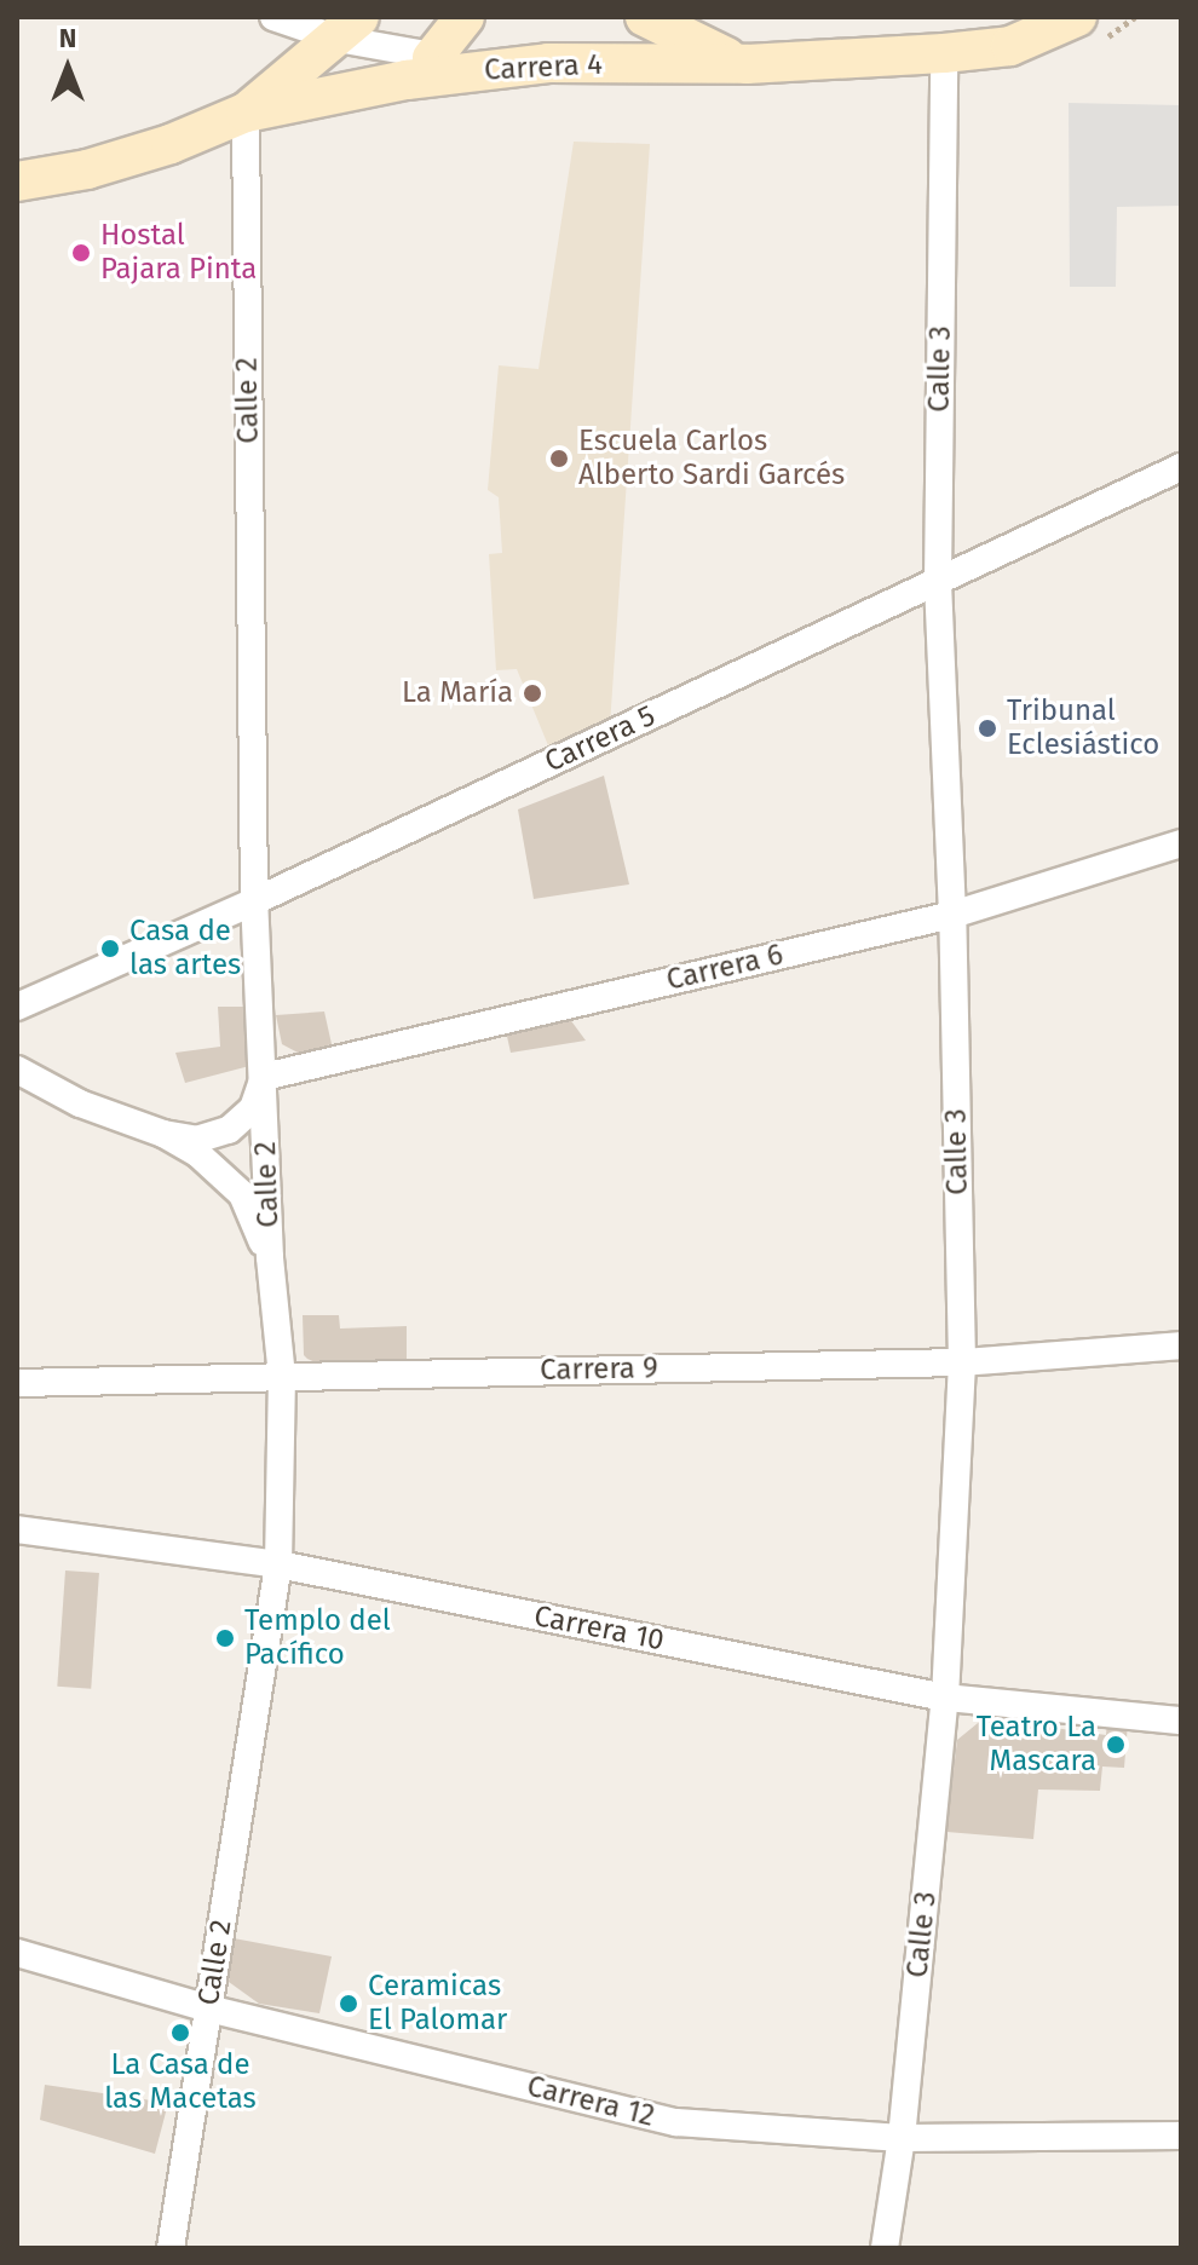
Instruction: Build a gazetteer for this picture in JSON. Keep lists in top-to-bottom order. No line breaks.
{"streets":{"main road":["Carrera 4"],"street":["Calle 3","Calle 2","Carrera 5","Carrera 6","Carrera 9","Carrera 10","Carrera 12"]},"crossings":[["Carrera 4","Calle 3"],["Carrera 4","Calle 2"],["Calle 3","Carrera 5"],["Calle 3","Carrera 6"],["Calle 3","Carrera 9"],["Calle 3","Carrera 10"],["Calle 3","Carrera 12"],["Calle 2","Carrera 5"],["Calle 2","Carrera 6"],["Calle 2","Carrera 9"],["Calle 2","Carrera 10"],["Calle 2","Carrera 12"]],"places":["Hostal Pajara Pinta","Escuela Carlos Alberto Sardi Garcés","La María","Tribunal Eclesiástico","Casa de las artes","Templo del Pacífico","Teatro La Mascara","Ceramicas El Palomar","La Casa de las Macetas"],"north":"top"}
